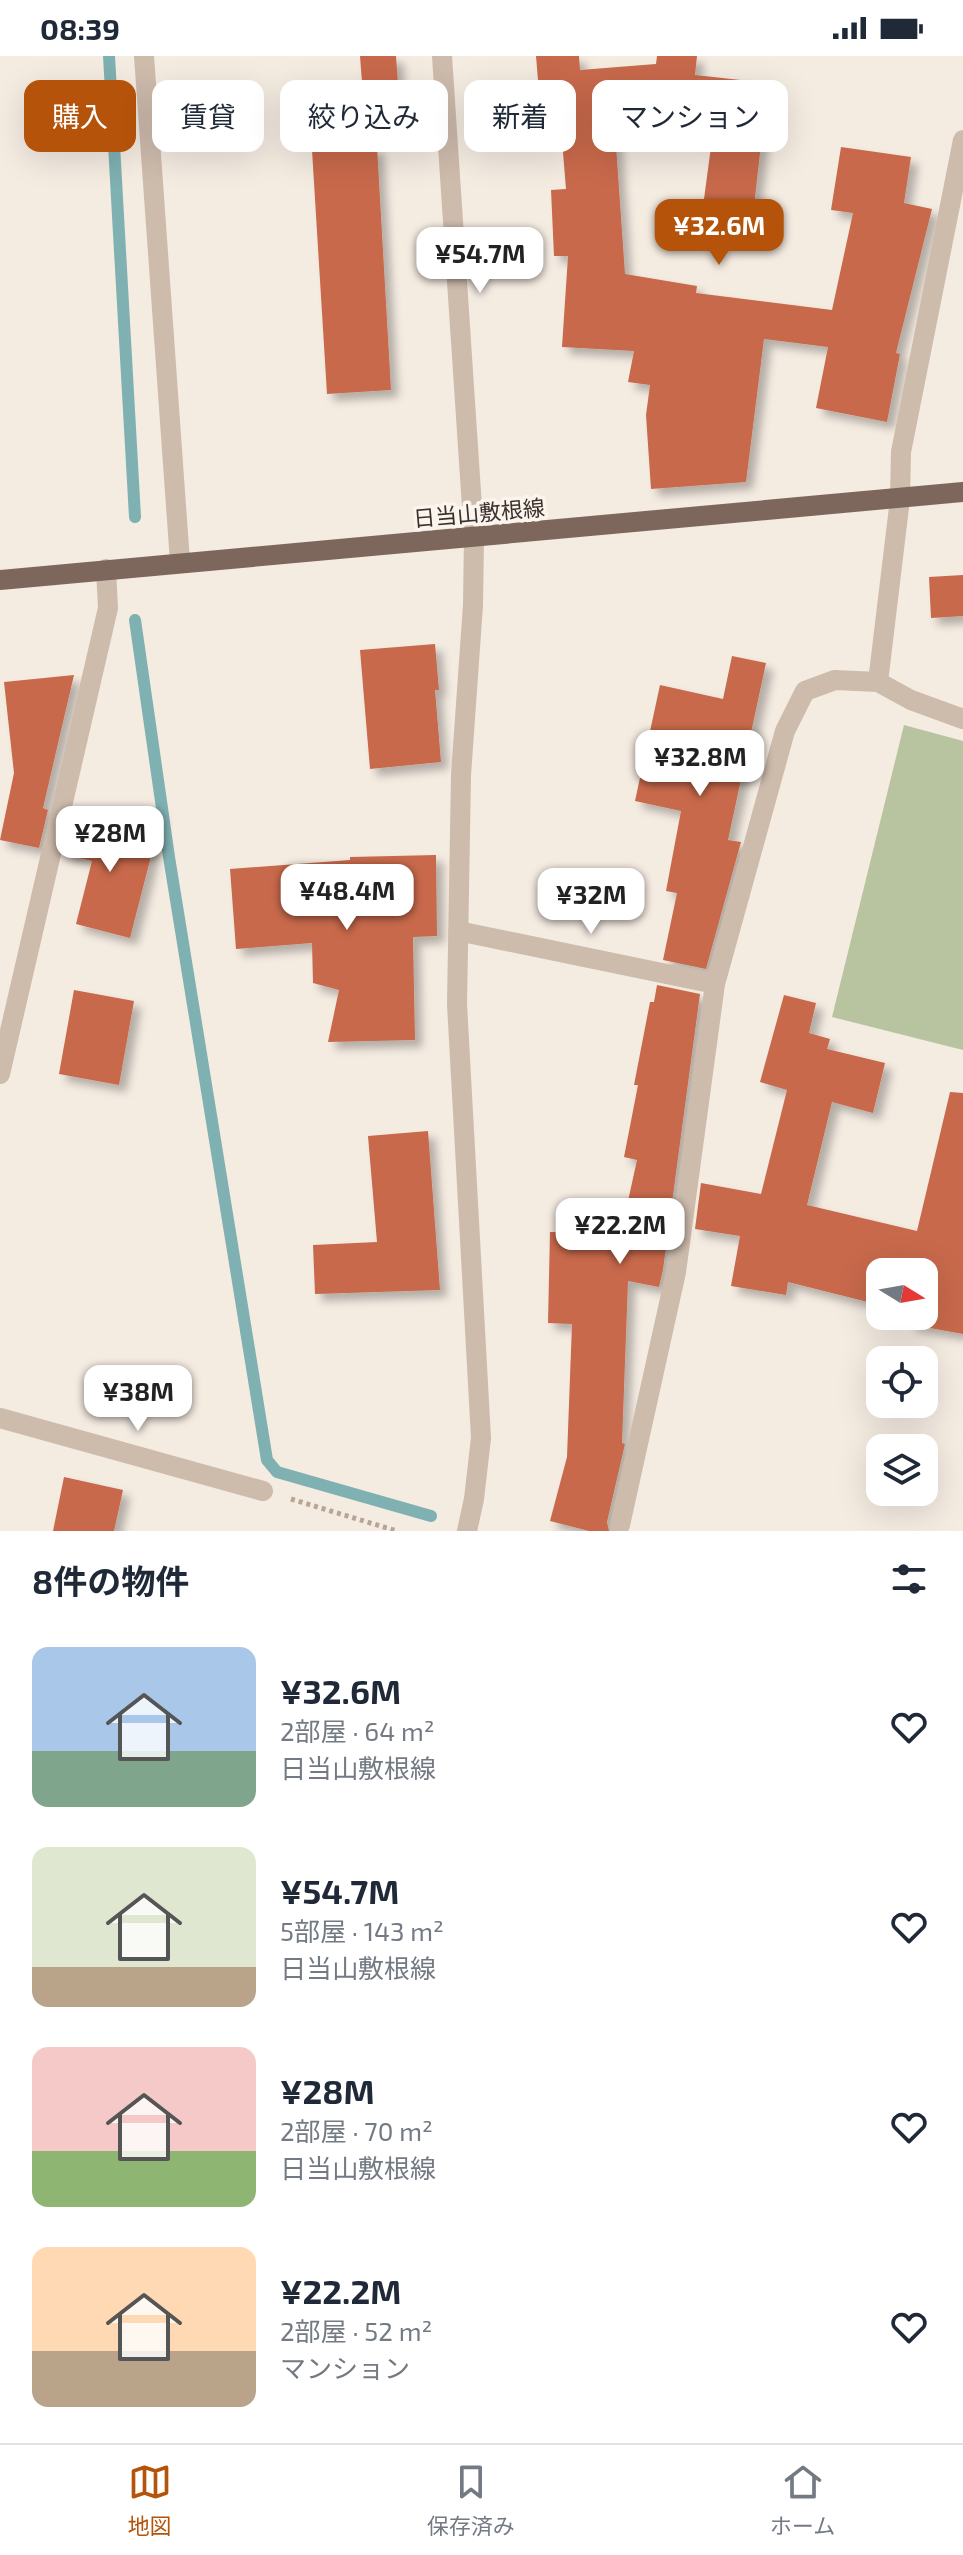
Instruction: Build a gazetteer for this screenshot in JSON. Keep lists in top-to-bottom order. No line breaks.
{"streets":{"main road":["日当山敷根線"]},"north":"right","page":{"status":"08:39","chip":["購入","賃貸","絞り込み","新着","マンション"],"price":["¥32.6M","¥54.7M","¥32.8M","¥28M","¥48.4M","¥32M","¥22.2M","¥38M"],"heading":"8件の物件","list":[{"name":"¥32.6M","note":"2部屋 · 64 m² · 日当山敷根線"},{"name":"¥54.7M","note":"5部屋 · 143 m² · 日当山敷根線"},{"name":"¥28M","note":"2部屋 · 70 m² · 日当山敷根線"},{"name":"¥22.2M","note":"2部屋 · 52 m² · マンション"}],"tabs":["地図","保存済み","ホーム"]}}
